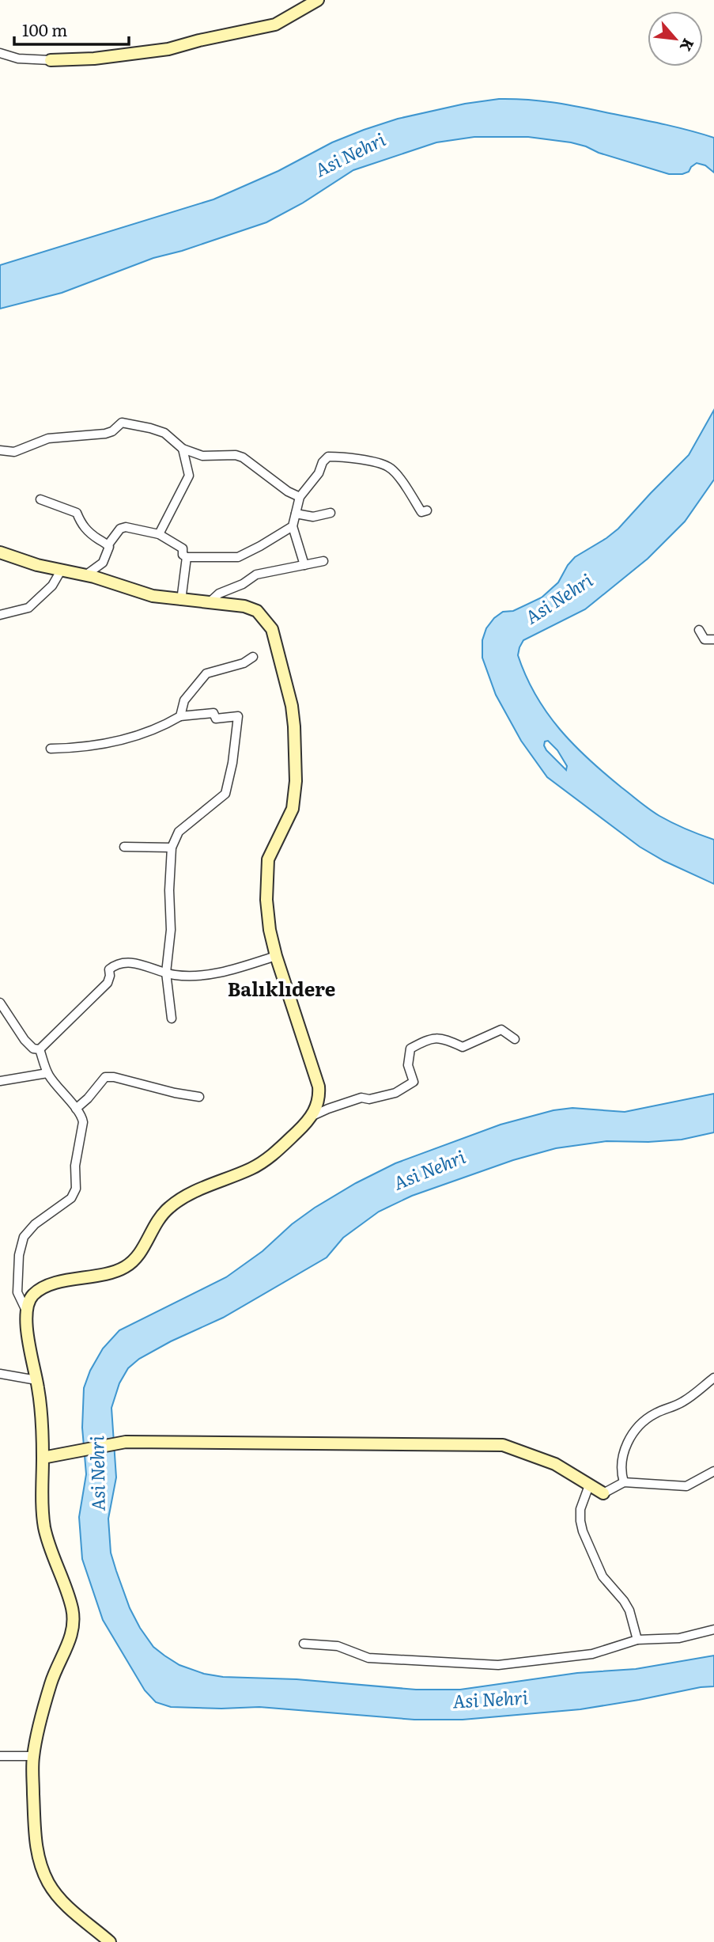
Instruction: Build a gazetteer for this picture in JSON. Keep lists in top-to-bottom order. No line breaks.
{"districts":["Balıklıdere"],"water":["Asi Nehri"],"scale_bar":"100 m","north":"bottom right"}
